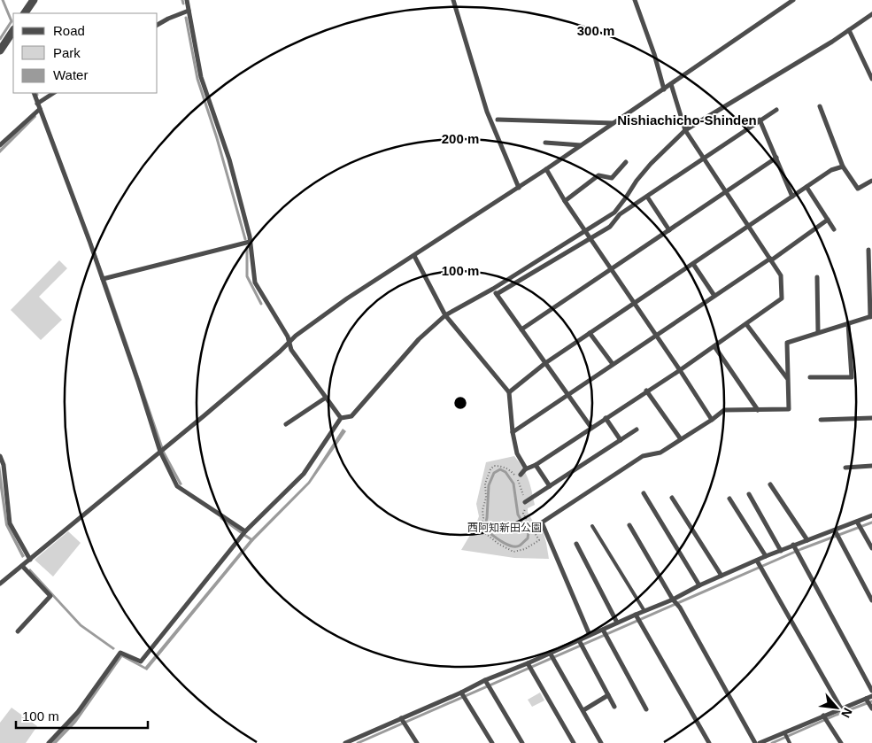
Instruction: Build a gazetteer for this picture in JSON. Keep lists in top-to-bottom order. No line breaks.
{"districts":["Nishiachicho-Shinden"],"parks":["西阿知新田公園"],"legend":["Road","Park","Water"],"scale_bar":"100 m","north":"bottom right","rings":["300 m","200 m","100 m"]}
